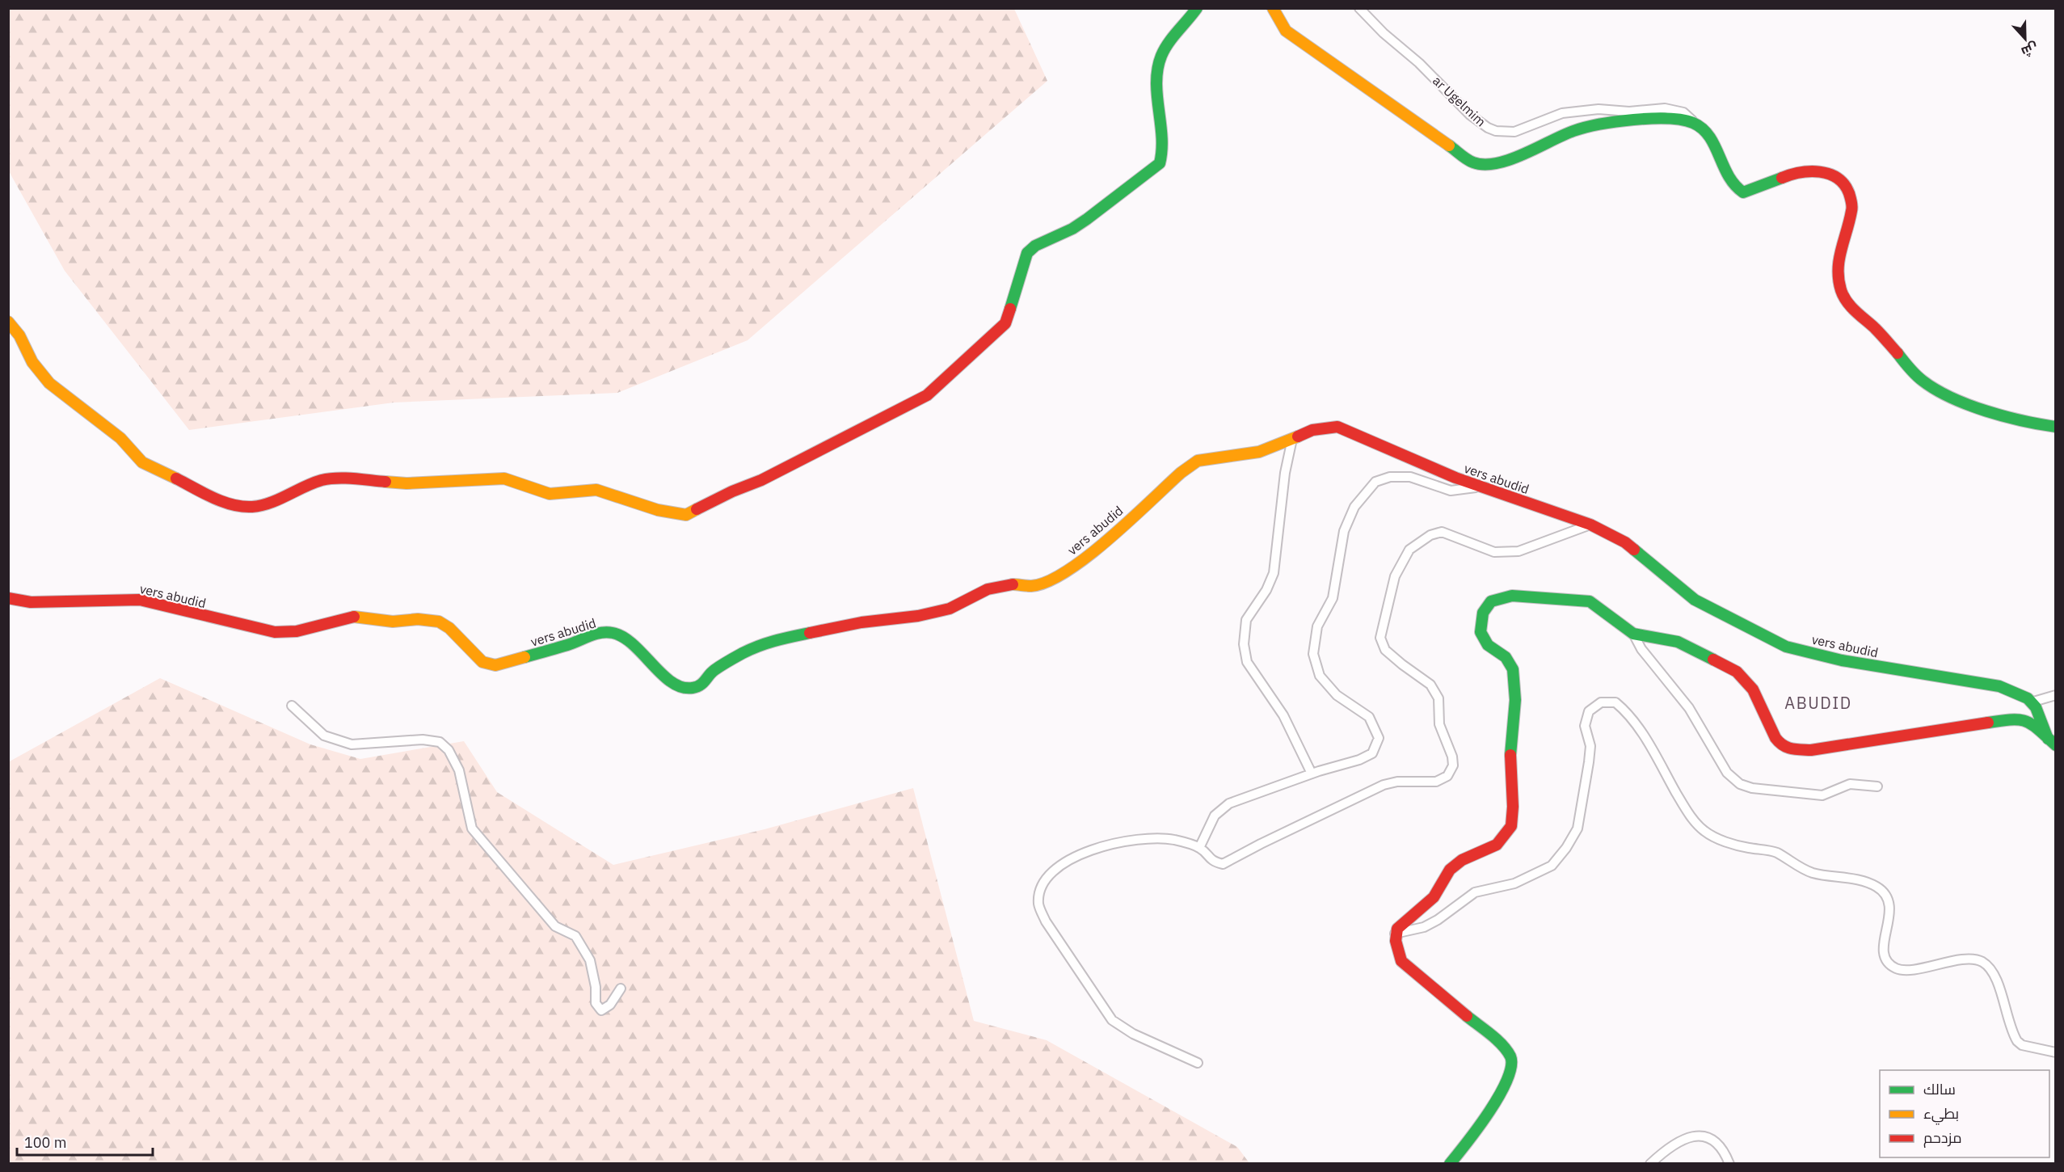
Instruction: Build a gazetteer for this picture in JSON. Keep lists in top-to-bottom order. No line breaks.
{"streets":{"street":["ar Ugelmim","vers abudid"]},"districts":["ABUDID"],"legend":["سالك","بطيء","مزدحم"],"scale_bar":"100 m","north":"bottom"}
